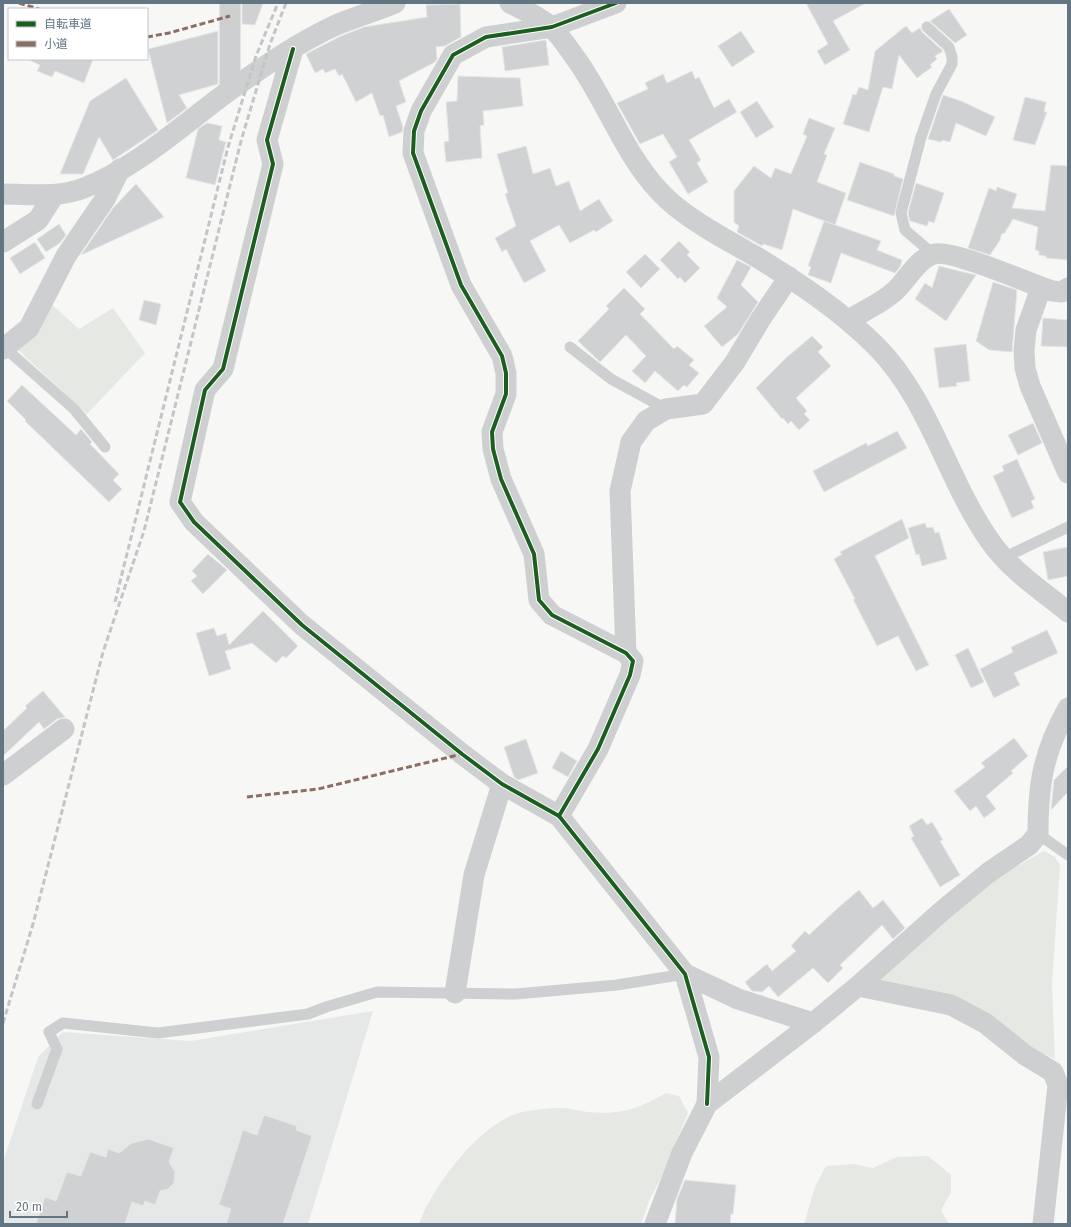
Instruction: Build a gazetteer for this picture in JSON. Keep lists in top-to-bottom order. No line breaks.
{"legend":["自転車道","小道"],"scale_bar":"20 m"}
